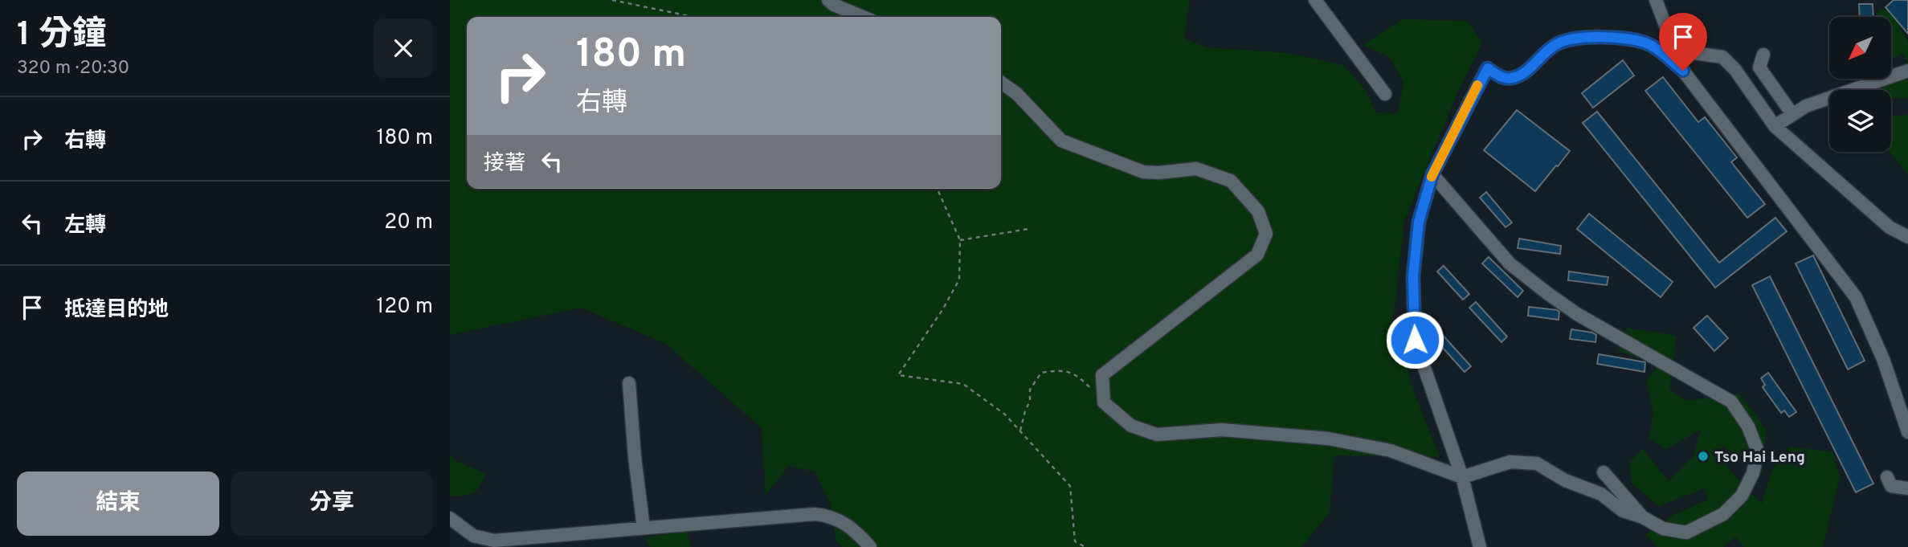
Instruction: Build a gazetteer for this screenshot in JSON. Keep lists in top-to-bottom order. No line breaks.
{"places":["Tso Hai Leng"],"north":"bottom left","page":{"heading":["1 分鐘","320 m · 20:30"],"turn":["180 m","右轉"],"list":[{"name":"右轉","value":"180 m"},{"name":"左轉","value":"20 m"},{"name":"抵達目的地","value":"120 m"}],"then":"接著","buttons":["結束","分享"]}}
